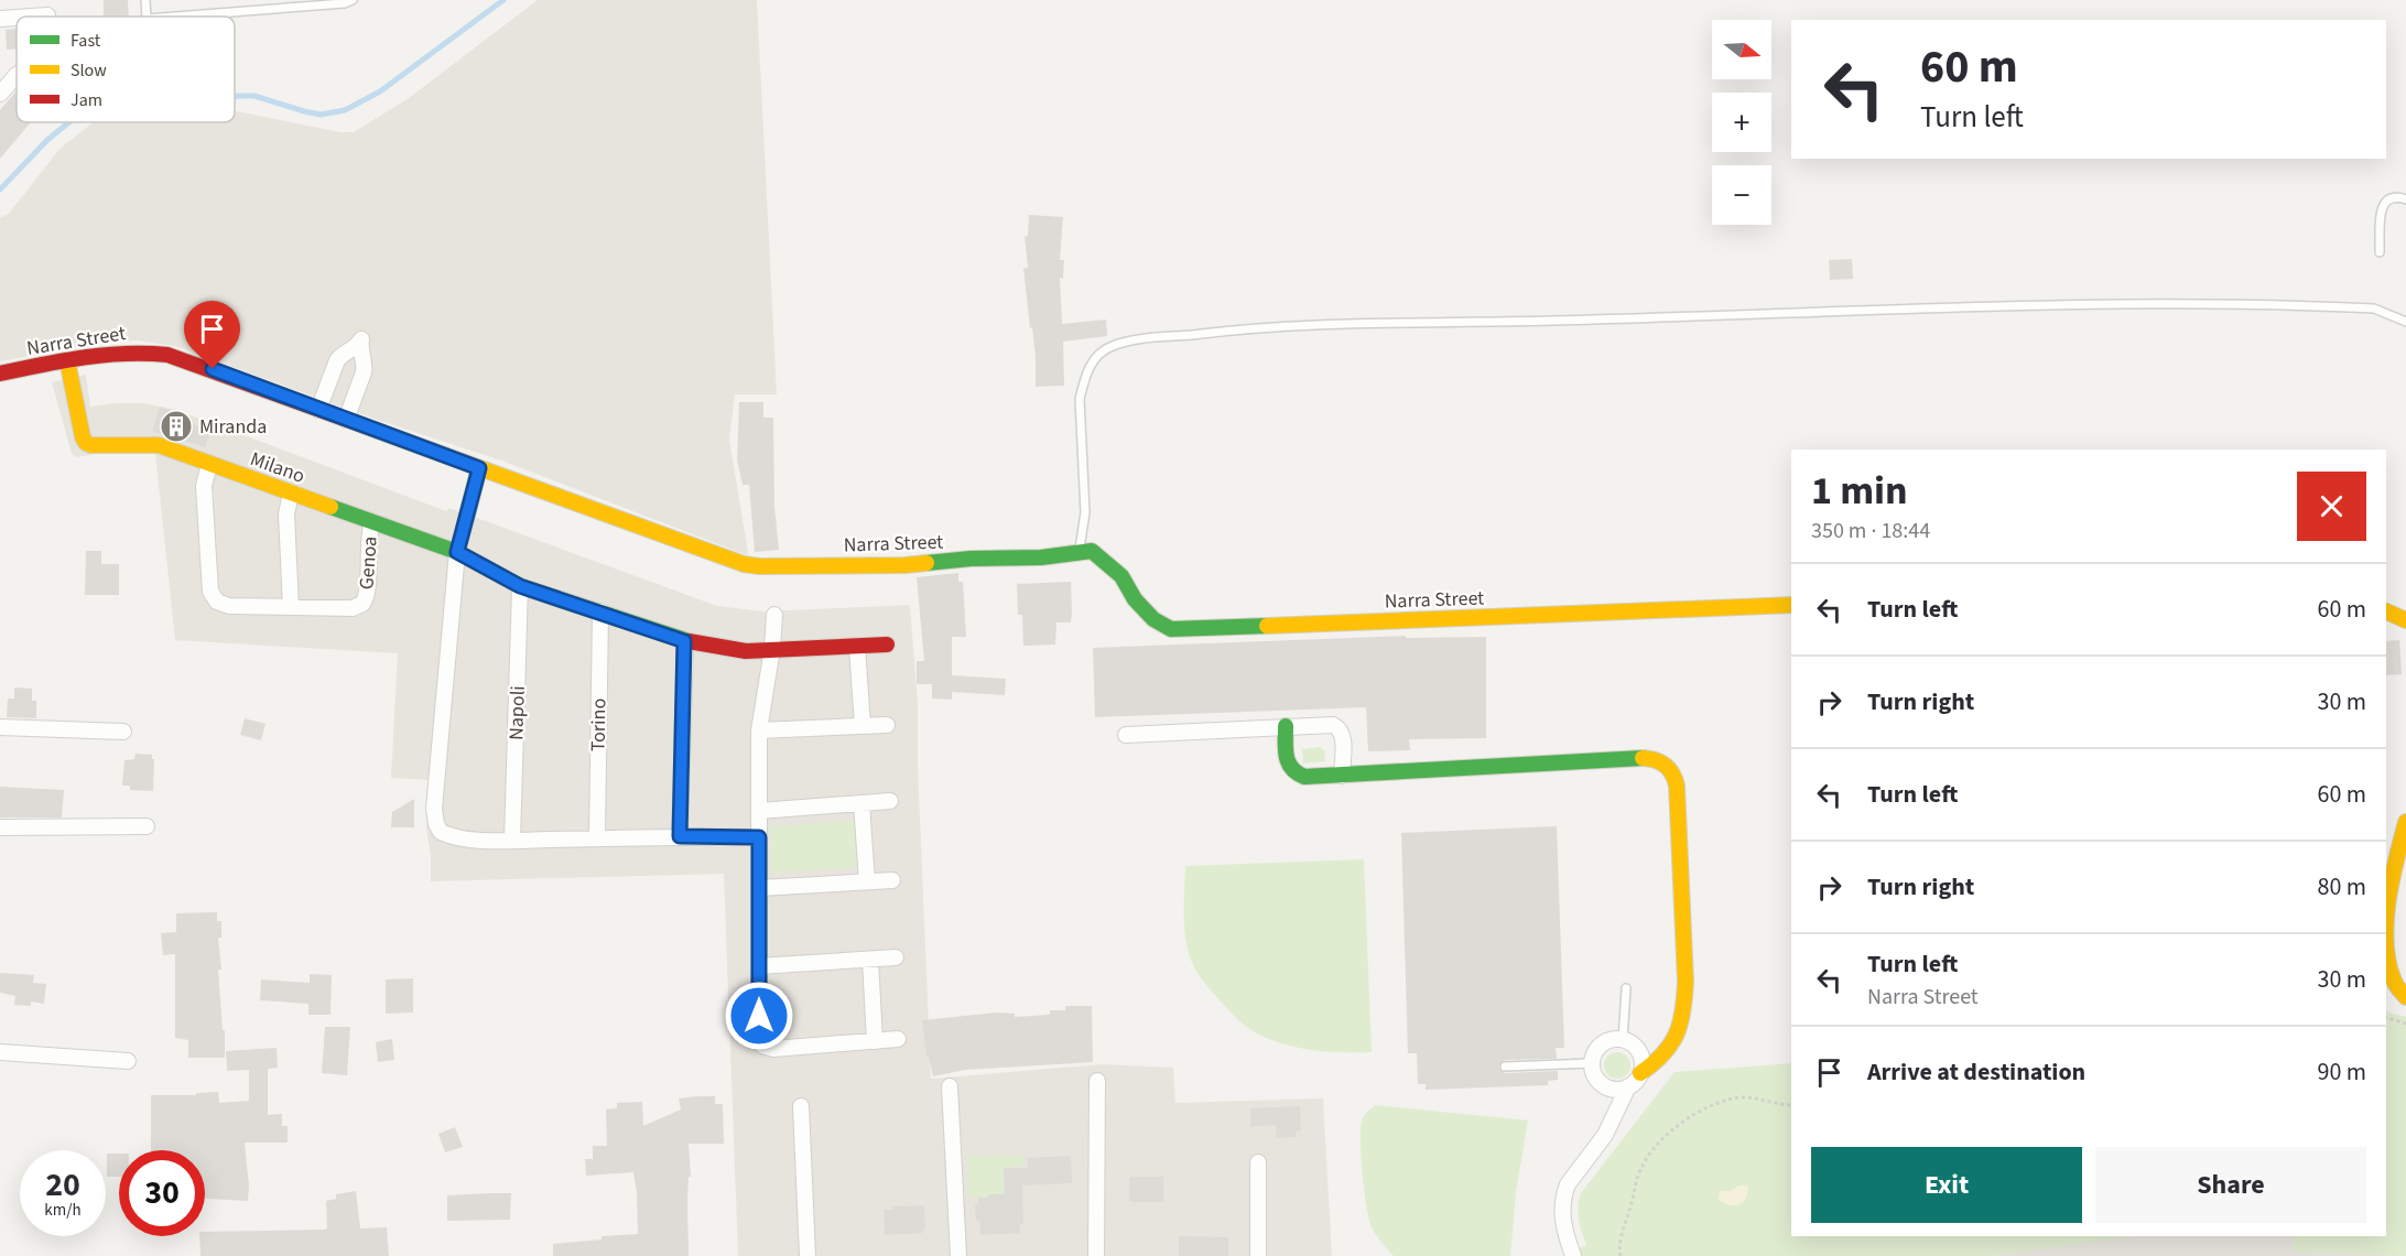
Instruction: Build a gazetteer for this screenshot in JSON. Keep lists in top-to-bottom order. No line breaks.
{"streets":{"street":["Narra Street","Milano","Genoa","Napoli","Torino"]},"crossings":[["Narra Street","Milano"],["Milano","Genoa"],["Milano","Napoli"],["Milano","Torino"]],"places":{"building":["Miranda"]},"legend":["Fast","Slow","Jam"],"north":"right","page":{"map_buttons":["+","−"],"turn":["60 m","Turn left"],"heading":["1 min","350 m · 18:44"],"list":[{"name":"Turn left","value":"60 m"},{"name":"Turn right","value":"30 m"},{"name":"Turn left","value":"60 m"},{"name":"Turn right","value":"80 m"},{"name":"Turn left","note":"Narra Street","value":"30 m"},{"name":"Arrive at destination","value":"90 m"}],"buttons":["Exit","Share"],"speed":"20 km/h","limit":"30"}}
